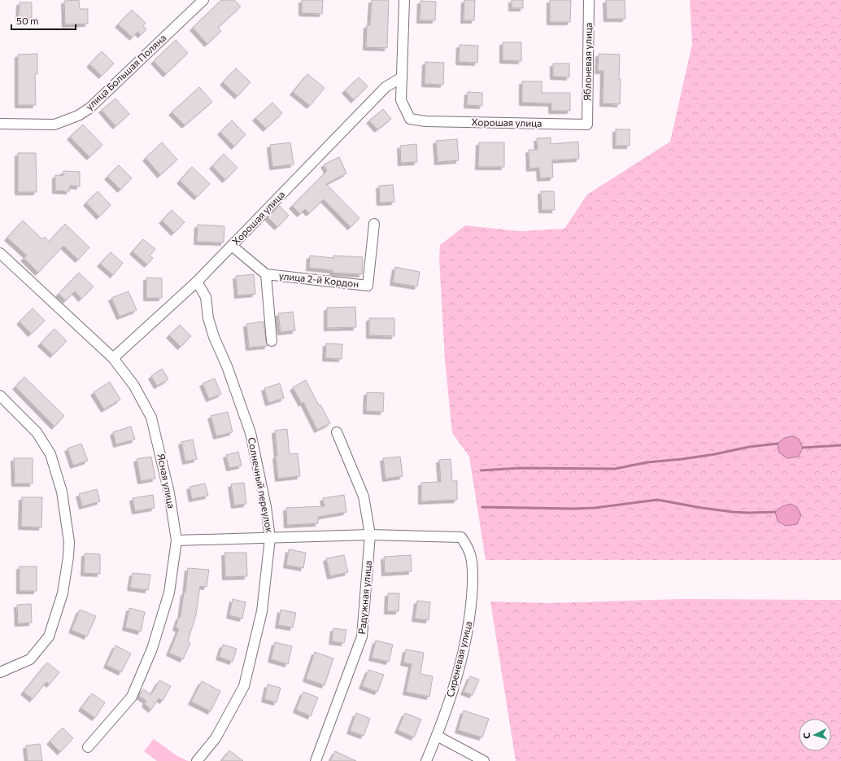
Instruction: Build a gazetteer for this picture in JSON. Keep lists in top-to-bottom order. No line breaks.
{"streets":{"street":["Яблоневая улица","улица Большая Поляна","Хорошая улица","улица 2-й Кордон","Ясная улица","Солнечный переулок","Радужная улица","Сиреневая улица"]},"crossings":[["Яблоневая улица","Хорошая улица"],["Хорошая улица","улица 2-й Кордон"],["Хорошая улица","Ясная улица"],["Хорошая улица","Солнечный переулок"],["Радужная улица","Сиреневая улица"]],"scale_bar":"50 m","north":"left"}
